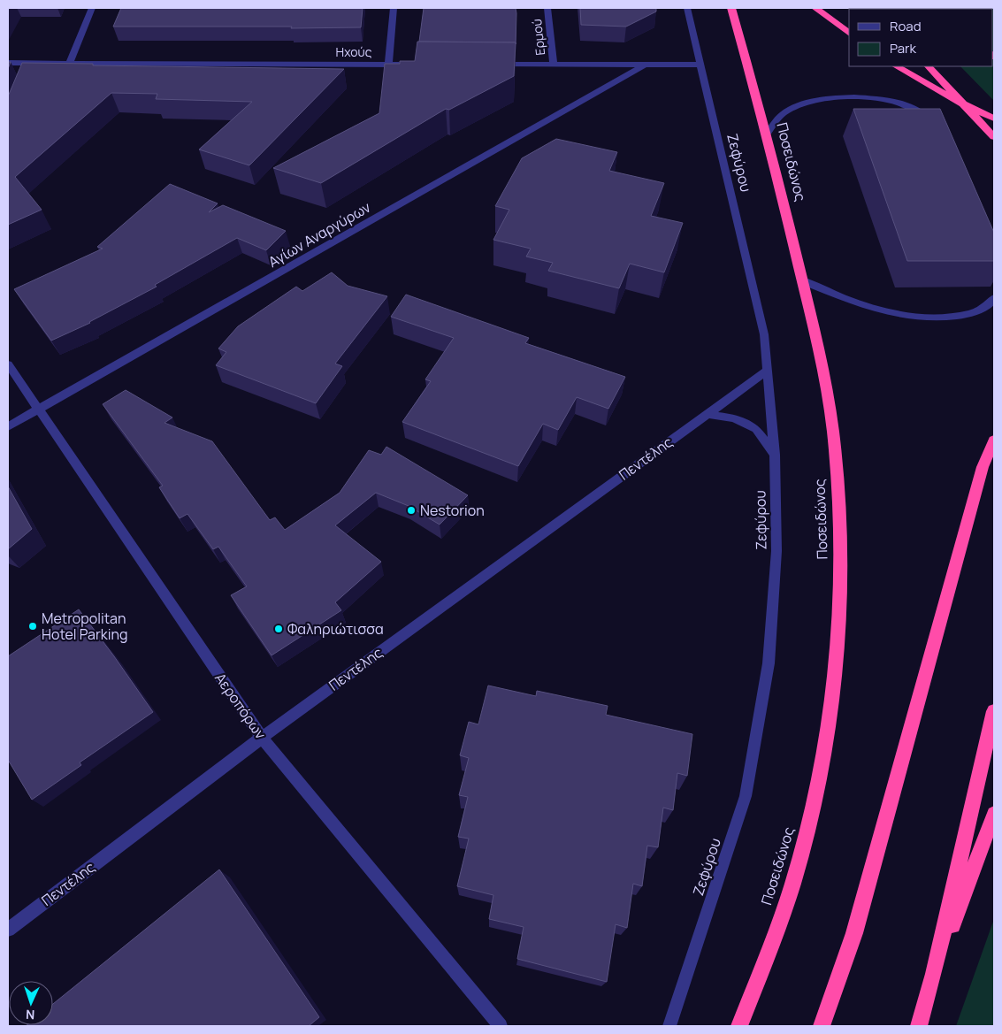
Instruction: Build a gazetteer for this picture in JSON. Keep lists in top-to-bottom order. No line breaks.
{"streets":{"highway":["Ποσειδώνος"],"street":["Ερμού","Ηχούς","Ζεφύρου","Αγίων Αναργύρων","Πεντέλης","Αεροπόρων"]},"crossings":[["Ζεφύρου","Πεντέλης"],["Αγίων Αναργύρων","Αεροπόρων"],["Πεντέλης","Αεροπόρων"]],"places":["Nestorion","Metropolitan Hotel Parking","Φαληριώτισσα"],"legend":["Road","Park"],"north":"bottom"}
